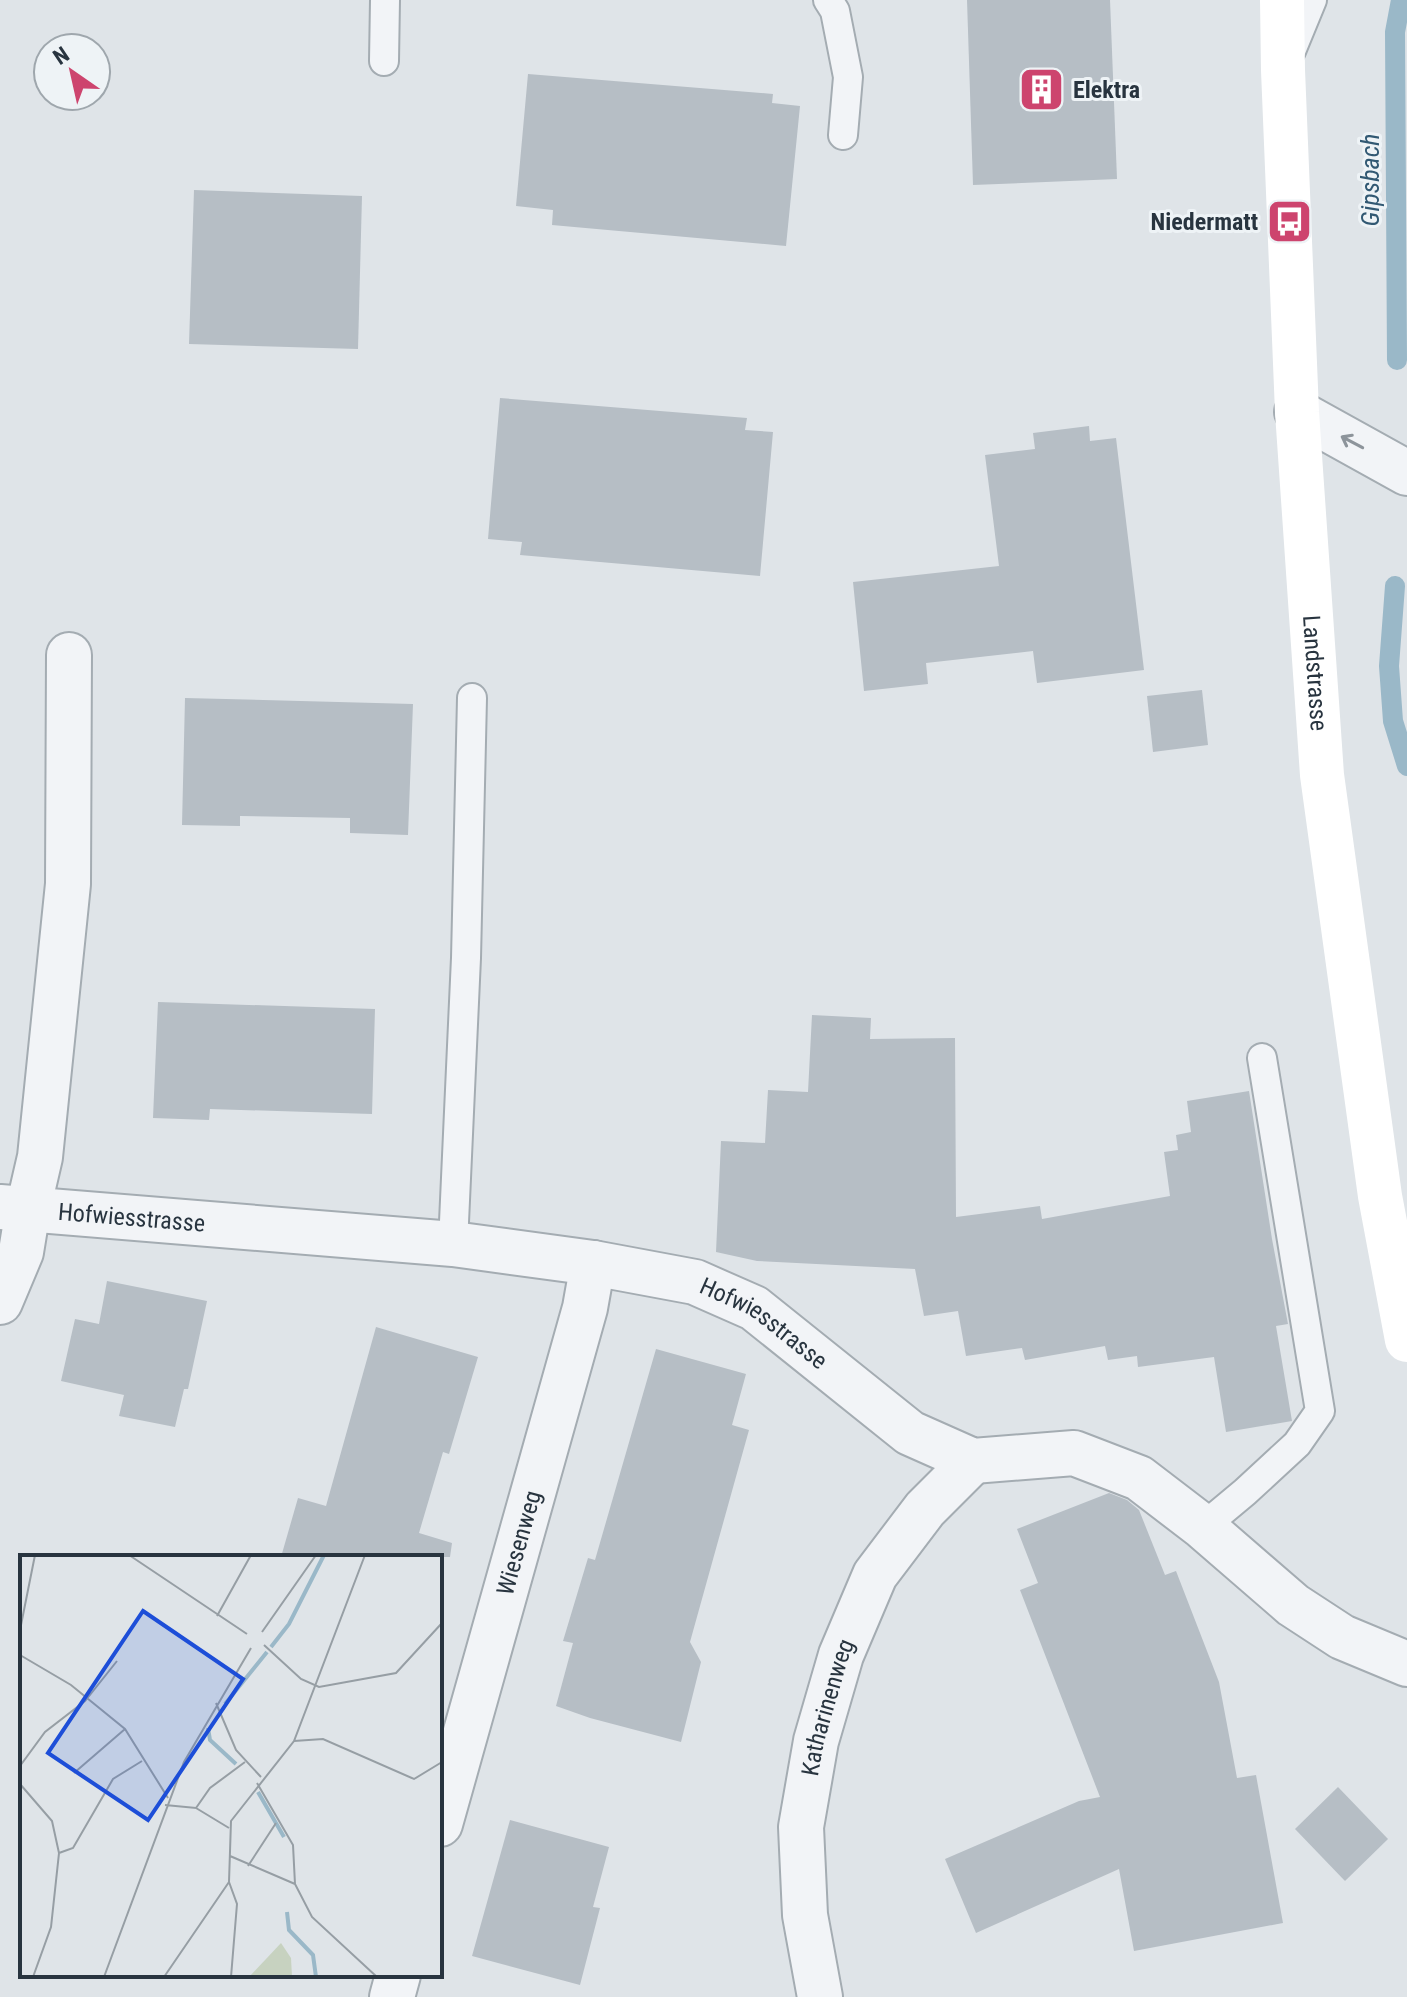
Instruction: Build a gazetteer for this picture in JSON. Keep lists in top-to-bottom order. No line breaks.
{"streets":{"main road":["Landstrasse"],"street":["Hofwiesstrasse","Wiesenweg","Katharinenweg"]},"crossings":[["Hofwiesstrasse","Wiesenweg"],["Hofwiesstrasse","Katharinenweg"]],"water":["Gipsbach"],"places":{"building":["Elektra"],"bus stop":["Niedermatt"]},"north":"top left"}
